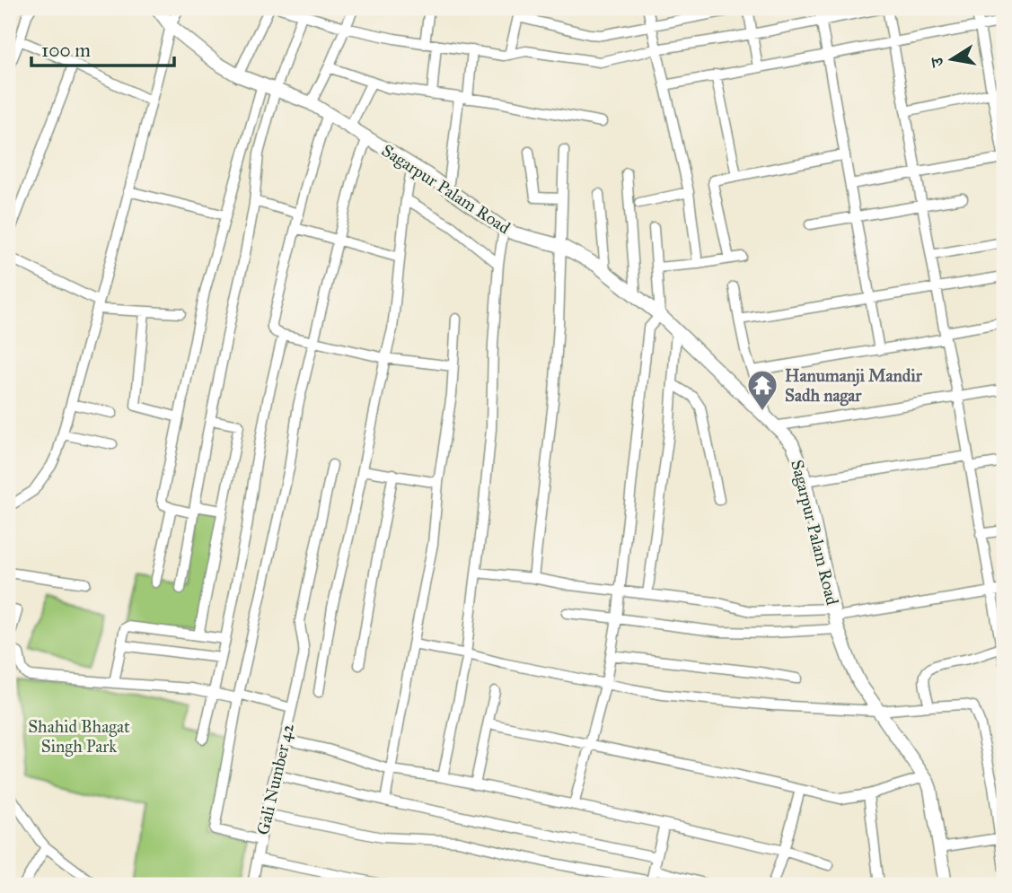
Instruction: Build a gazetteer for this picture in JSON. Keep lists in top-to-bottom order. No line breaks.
{"streets":{"street":["Sagarpur Palam Road","Gali Number 42"]},"parks":["Shahid Bhagat Singh Park"],"places":{"temple":["Hanumanji Mandir Sadh nagar"]},"scale_bar":"100 m","north":"left"}
